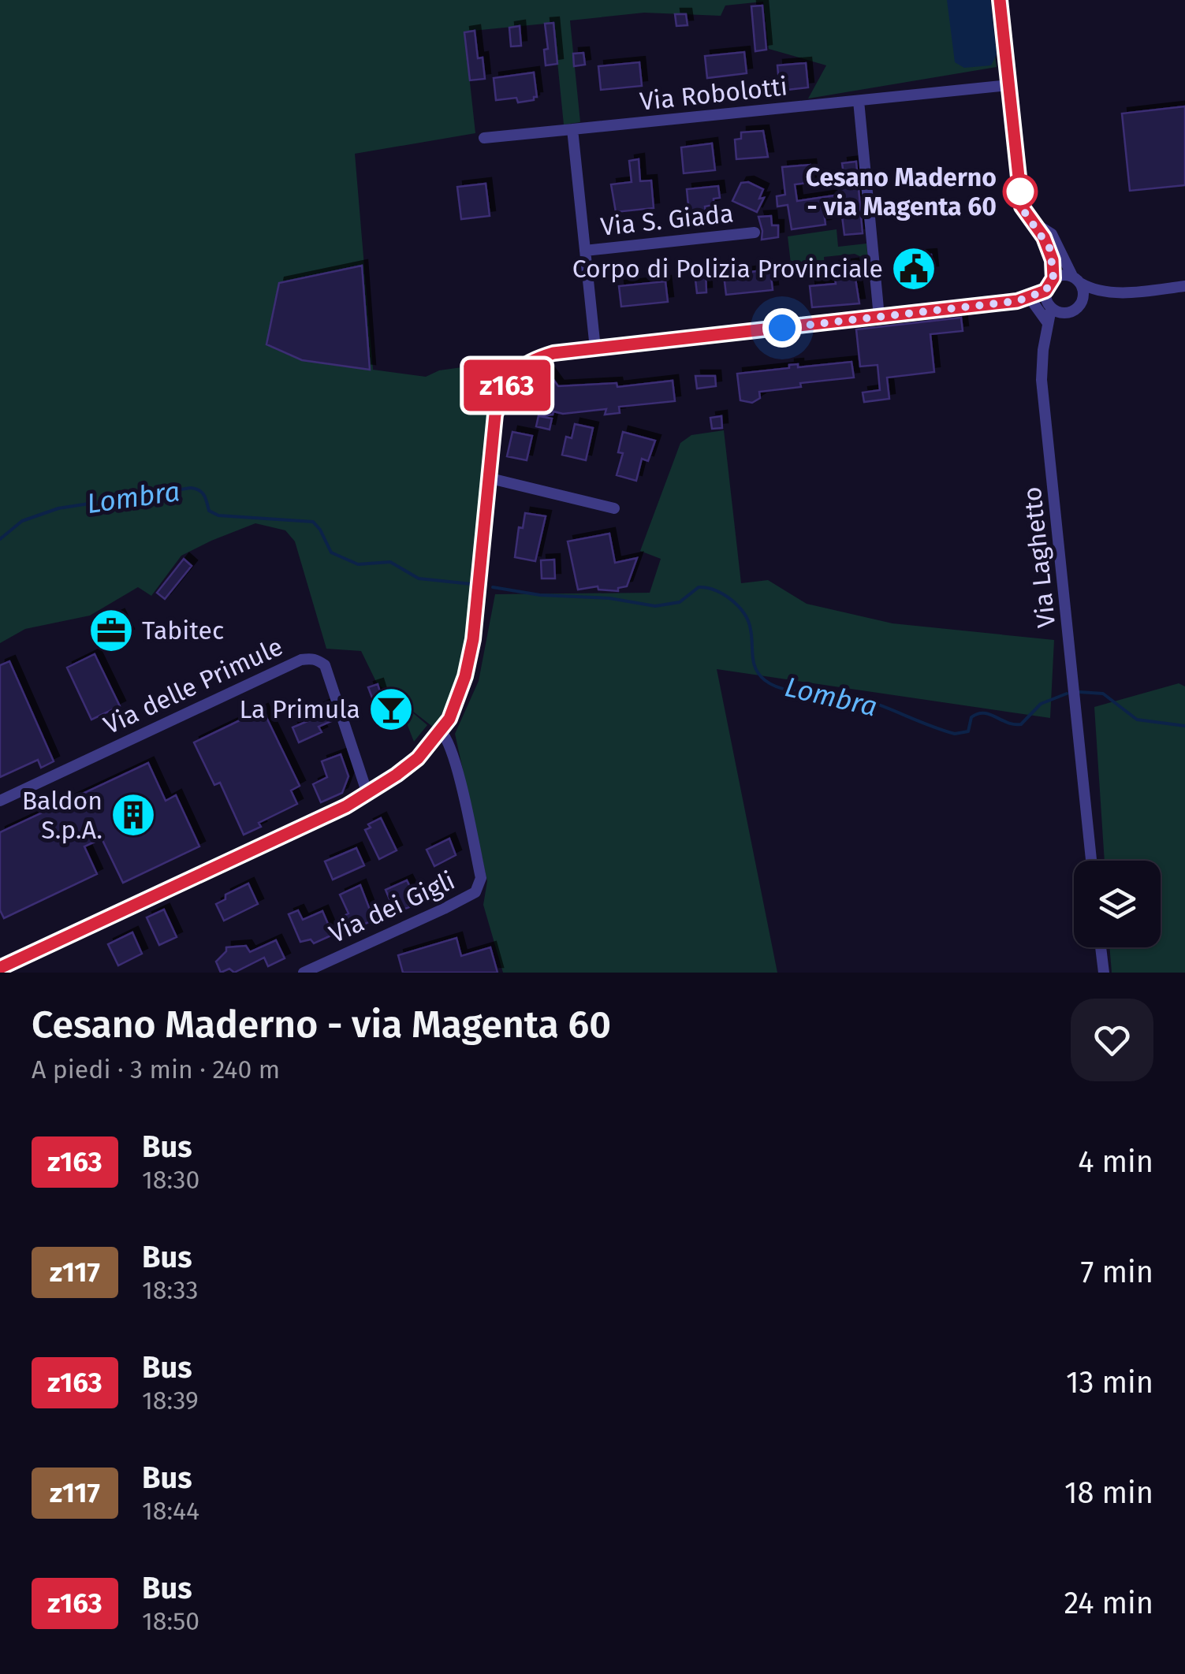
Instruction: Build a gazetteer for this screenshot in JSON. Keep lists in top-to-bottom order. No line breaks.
{"streets":{"street":["Via Robolotti","Via S. Giada","Via Laghetto","Via delle Primule","Via dei Gigli"]},"water":["Lombra"],"places":{"other":["Cesano Maderno - via Magenta 60"],"public building":["Corpo di Polizia Provinciale"],"office":["Tabitec"],"bar":["La Primula"],"building":["Baldon S.p.A."]},"lines":["bus line z163"],"page":{"on_map":"z163","heading":["Cesano Maderno - via Magenta 60","A piedi · 3 min · 240 m"],"list":[{"mark":"z163","name":"Bus","note":"18:30","value":"4 min"},{"mark":"z117","name":"Bus","note":"18:33","value":"7 min"},{"mark":"z163","name":"Bus","note":"18:39","value":"13 min"},{"mark":"z117","name":"Bus","note":"18:44","value":"18 min"},{"mark":"z163","name":"Bus","note":"18:50","value":"24 min"}]}}
